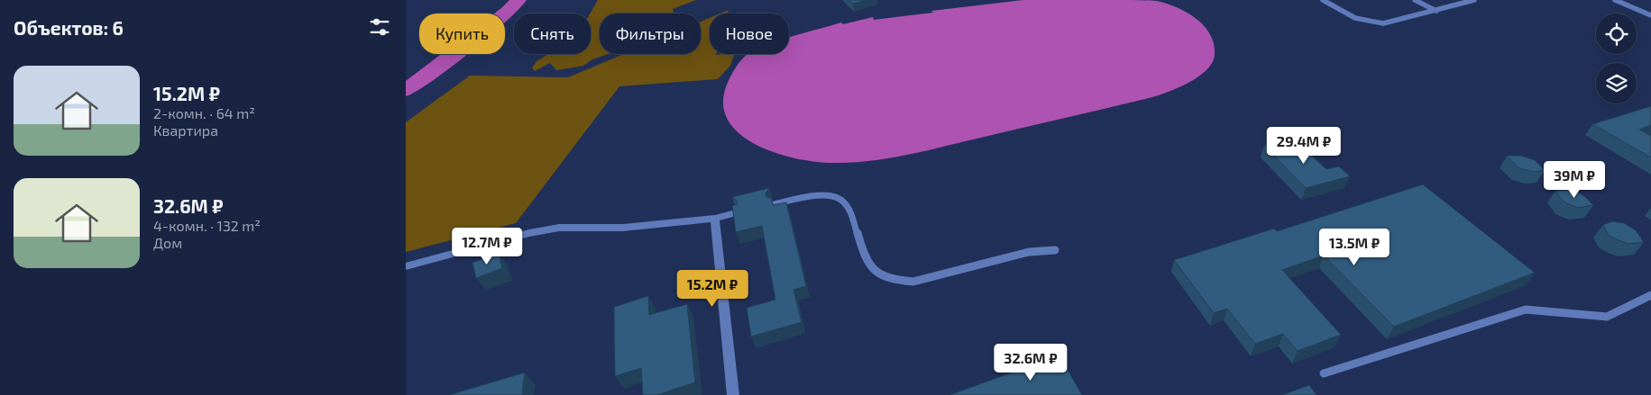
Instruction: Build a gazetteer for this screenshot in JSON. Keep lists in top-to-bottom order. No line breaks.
{"page":{"heading":"Объектов: 6","chip":["Купить","Снять","Фильтры","Новое"],"list":[{"name":"15.2M ₽","note":"2-комн. · 64 m² · Квартира"},{"name":"32.6M ₽","note":"4-комн. · 132 m² · Дом"}],"price":["29.4M ₽","39M ₽","12.7M ₽","13.5M ₽","15.2M ₽","32.6M ₽"]}}
